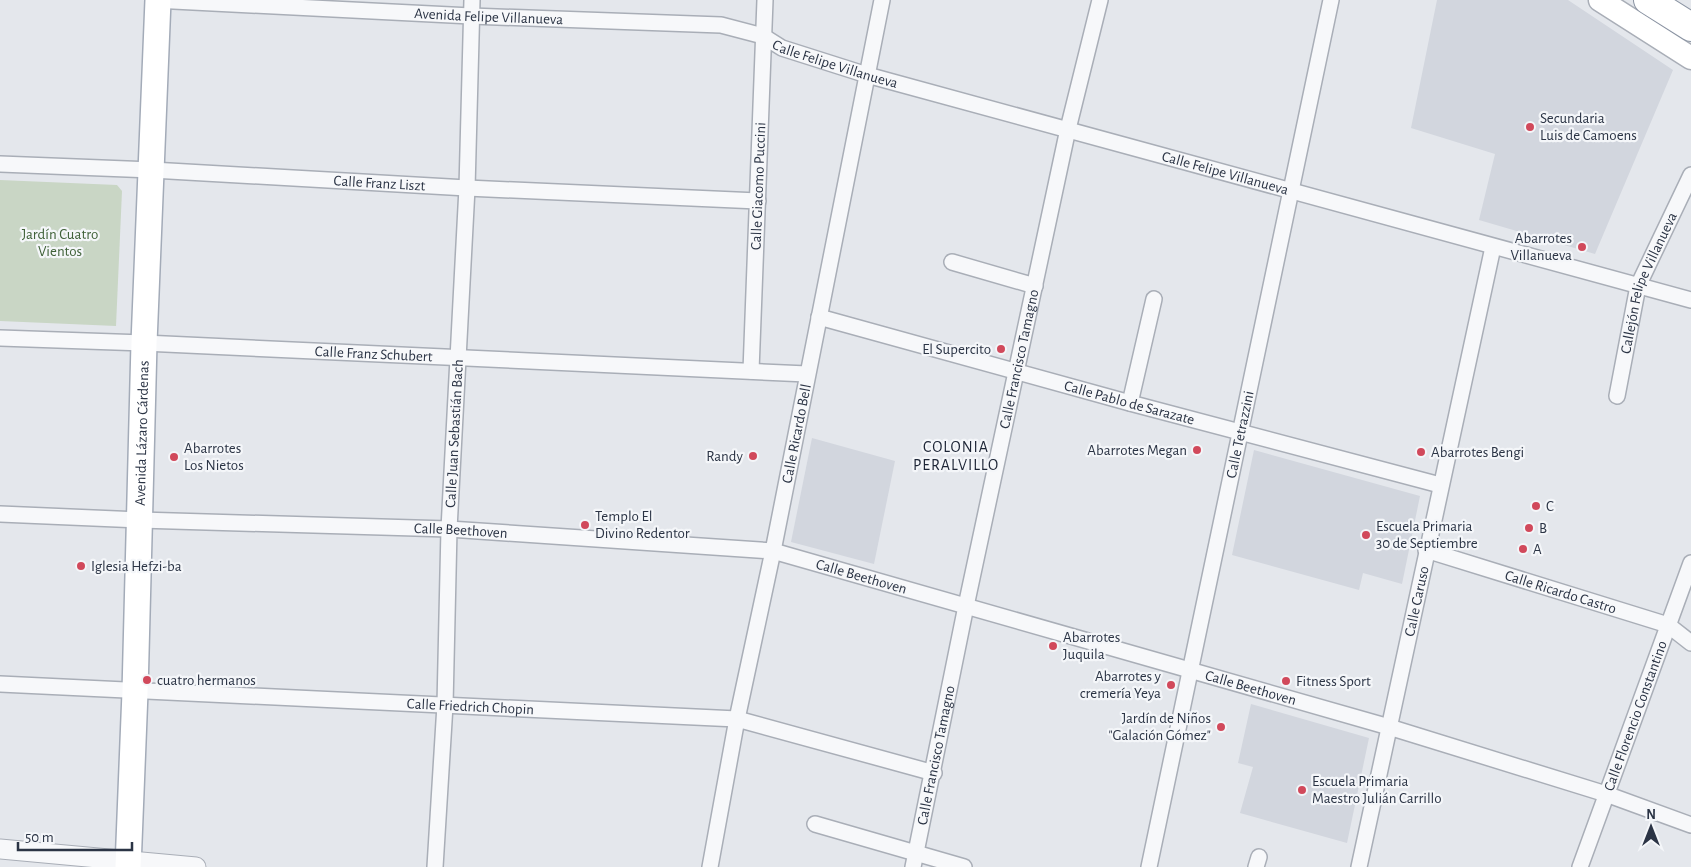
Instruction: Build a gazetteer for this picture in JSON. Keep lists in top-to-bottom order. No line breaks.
{"streets":{"main road":["Avenida Lázaro Cárdenas"],"street":["Avenida Felipe Villanueva","Calle Felipe Villanueva","Calle Franz Liszt","Calle Giacomo Puccini","Callejón Felipe Villanueva","Calle Franz Schubert","Calle Francisco Tamagno","Calle Pablo de Sarazate","Calle Juan Sebastián Bach","Calle Ricardo Bell","Calle Tetrazzini","Calle Beethoven","Calle Ricardo Castro","Calle Caruso","Calle Friedrich Chopin","Calle Florencio Constantino"]},"crossings":[["Avenida Felipe Villanueva","Calle Felipe Villanueva"],["Avenida Felipe Villanueva","Calle Giacomo Puccini"],["Avenida Felipe Villanueva","Avenida Lázaro Cárdenas"],["Avenida Felipe Villanueva","Calle Juan Sebastián Bach"],["Calle Felipe Villanueva","Calle Giacomo Puccini"],["Calle Felipe Villanueva","Callejón Felipe Villanueva"],["Calle Felipe Villanueva","Calle Francisco Tamagno"],["Calle Felipe Villanueva","Calle Ricardo Bell"],["Calle Felipe Villanueva","Calle Tetrazzini"],["Calle Felipe Villanueva","Calle Caruso"],["Calle Franz Liszt","Calle Giacomo Puccini"],["Calle Franz Liszt","Avenida Lázaro Cárdenas"],["Calle Franz Liszt","Calle Juan Sebastián Bach"],["Calle Giacomo Puccini","Calle Franz Schubert"],["Calle Franz Schubert","Avenida Lázaro Cárdenas"],["Calle Franz Schubert","Calle Juan Sebastián Bach"],["Calle Franz Schubert","Calle Ricardo Bell"],["Calle Francisco Tamagno","Calle Pablo de Sarazate"],["Calle Francisco Tamagno","Calle Beethoven"],["Calle Francisco Tamagno","Calle Friedrich Chopin"],["Calle Pablo de Sarazate","Calle Ricardo Bell"],["Calle Pablo de Sarazate","Calle Tetrazzini"],["Calle Pablo de Sarazate","Calle Caruso"],["Avenida Lázaro Cárdenas","Calle Beethoven"],["Avenida Lázaro Cárdenas","Calle Friedrich Chopin"],["Calle Juan Sebastián Bach","Calle Beethoven"],["Calle Juan Sebastián Bach","Calle Friedrich Chopin"],["Calle Ricardo Bell","Calle Beethoven"],["Calle Ricardo Bell","Calle Friedrich Chopin"],["Calle Tetrazzini","Calle Beethoven"],["Calle Beethoven","Calle Caruso"],["Calle Beethoven","Calle Florencio Constantino"],["Calle Ricardo Castro","Calle Caruso"],["Calle Ricardo Castro","Calle Florencio Constantino"]],"districts":["COLONIA PERALVILLO"],"parks":["Jardín Cuatro Vientos"],"places":["Secundaria Luis de Camoens","Abarrotes Villanueva","El Supercito","Abarrotes Megan","Abarrotes Bengi","Randy","Abarrotes Los Nietos","C","Templo El Divino Redentor","B","Escuela Primaria 30 de Septiembre","A","Iglesia Hefzi-ba","Abarrotes Juquila","cuatro hermanos","Fitness Sport","Abarrotes y cremería Yeya","Jardín de Niños \"Galación Gómez\"","Escuela Primaria Maestro Julián Carrillo"],"scale_bar":"50 m","north":"top"}
